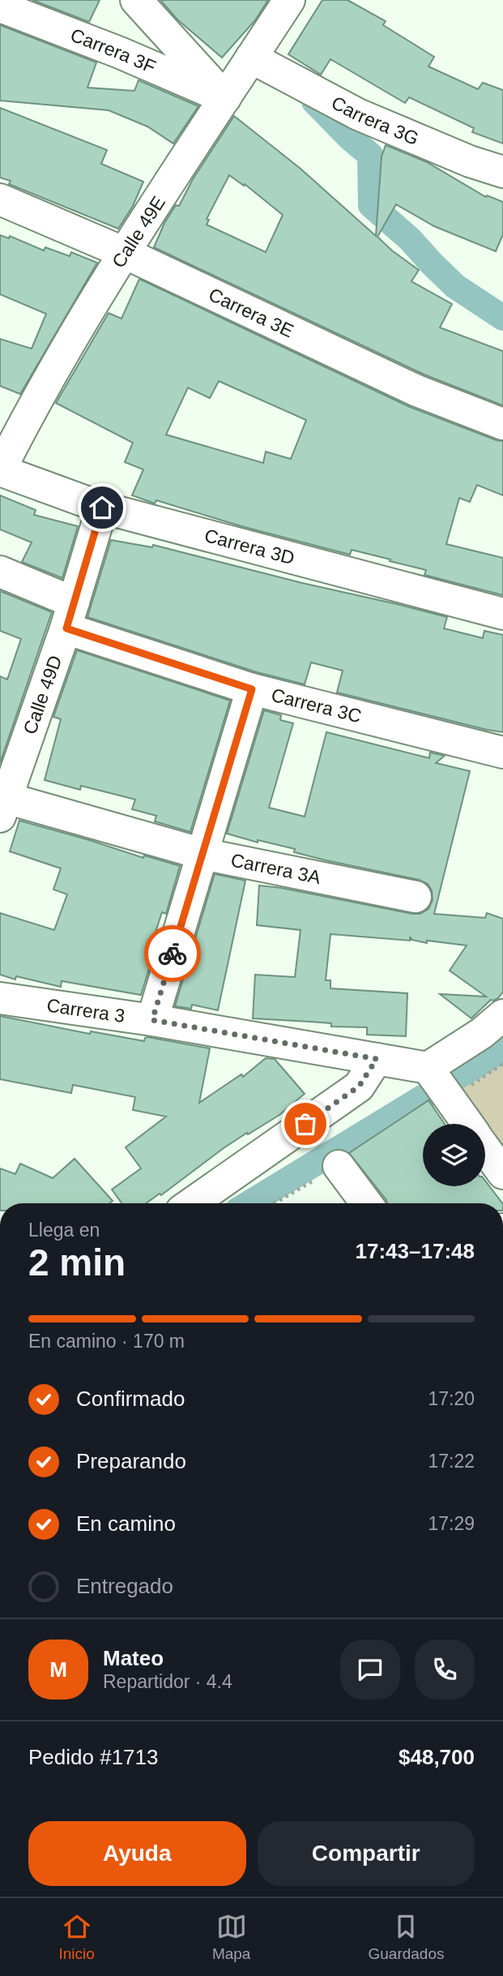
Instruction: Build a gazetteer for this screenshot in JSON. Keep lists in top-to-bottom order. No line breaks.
{"streets":{"street":["Carrera 3F","Carrera 3G","Calle 49E","Carrera 3E","Carrera 3D","Calle 49D","Carrera 3C","Carrera 3A","Carrera 3"]},"crossings":[["Carrera 3F","Calle 49E"],["Carrera 3G","Calle 49E"],["Calle 49E","Carrera 3E"],["Calle 49E","Carrera 3D"],["Carrera 3D","Calle 49D"],["Calle 49D","Carrera 3C"],["Calle 49D","Carrera 3A"]],"page":{"heading":["2 min","Llega en","17:43–17:48"],"panel":["Mateo","Repartidor · 4.4","Pedido #1713","$48,700"],"bar":"En camino · 170 m","list":[["Confirmado","17:20"],["Preparando","17:22"],["En camino","17:29"],"Entregado"],"round":"M","buttons":["Ayuda","Compartir"],"tabs":["Inicio","Mapa","Guardados"]}}
